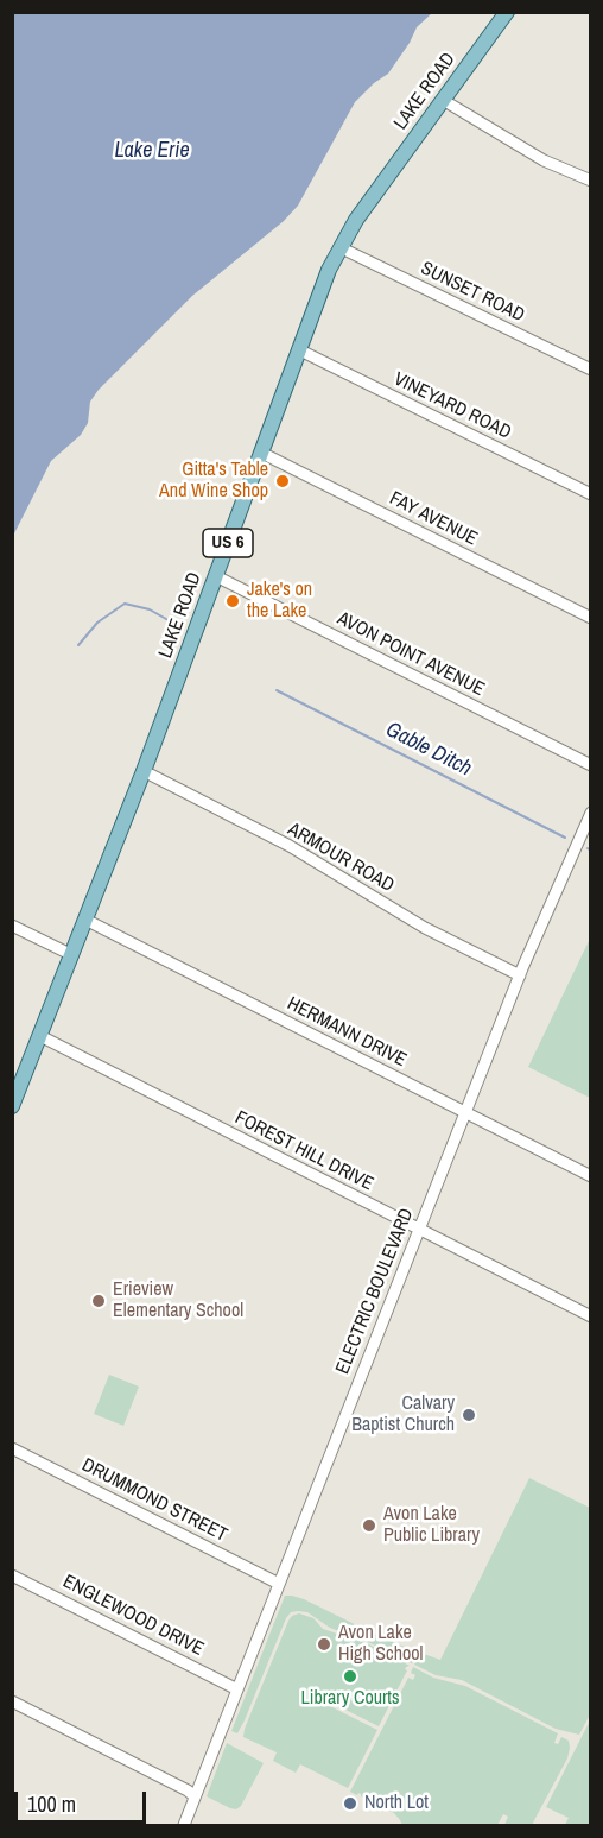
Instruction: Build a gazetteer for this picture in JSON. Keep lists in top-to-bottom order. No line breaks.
{"streets":{"main road":["LAKE ROAD","US 6"],"street":["SUNSET ROAD","VINEYARD ROAD","FAY AVENUE","AVON POINT AVENUE","ARMOUR ROAD","HERMANN DRIVE","FOREST HILL DRIVE","ELECTRIC BOULEVARD","DRUMMOND STREET","ENGLEWOOD DRIVE"]},"crossings":[["LAKE ROAD","SUNSET ROAD"],["LAKE ROAD","VINEYARD ROAD"],["LAKE ROAD","FAY AVENUE"],["LAKE ROAD","AVON POINT AVENUE"],["LAKE ROAD","ARMOUR ROAD"],["LAKE ROAD","HERMANN DRIVE"],["LAKE ROAD","FOREST HILL DRIVE"],["ARMOUR ROAD","ELECTRIC BOULEVARD"],["HERMANN DRIVE","ELECTRIC BOULEVARD"],["FOREST HILL DRIVE","ELECTRIC BOULEVARD"],["ELECTRIC BOULEVARD","DRUMMOND STREET"],["ELECTRIC BOULEVARD","ENGLEWOOD DRIVE"]],"water":["Lake Erie","Gable Ditch"],"places":["Gitta's Table And Wine Shop","Jake's on the Lake","Erieview Elementary School","Calvary Baptist Church","Avon Lake Public Library","Avon Lake High School","Library Courts","North Lot"],"scale_bar":"100 m"}
